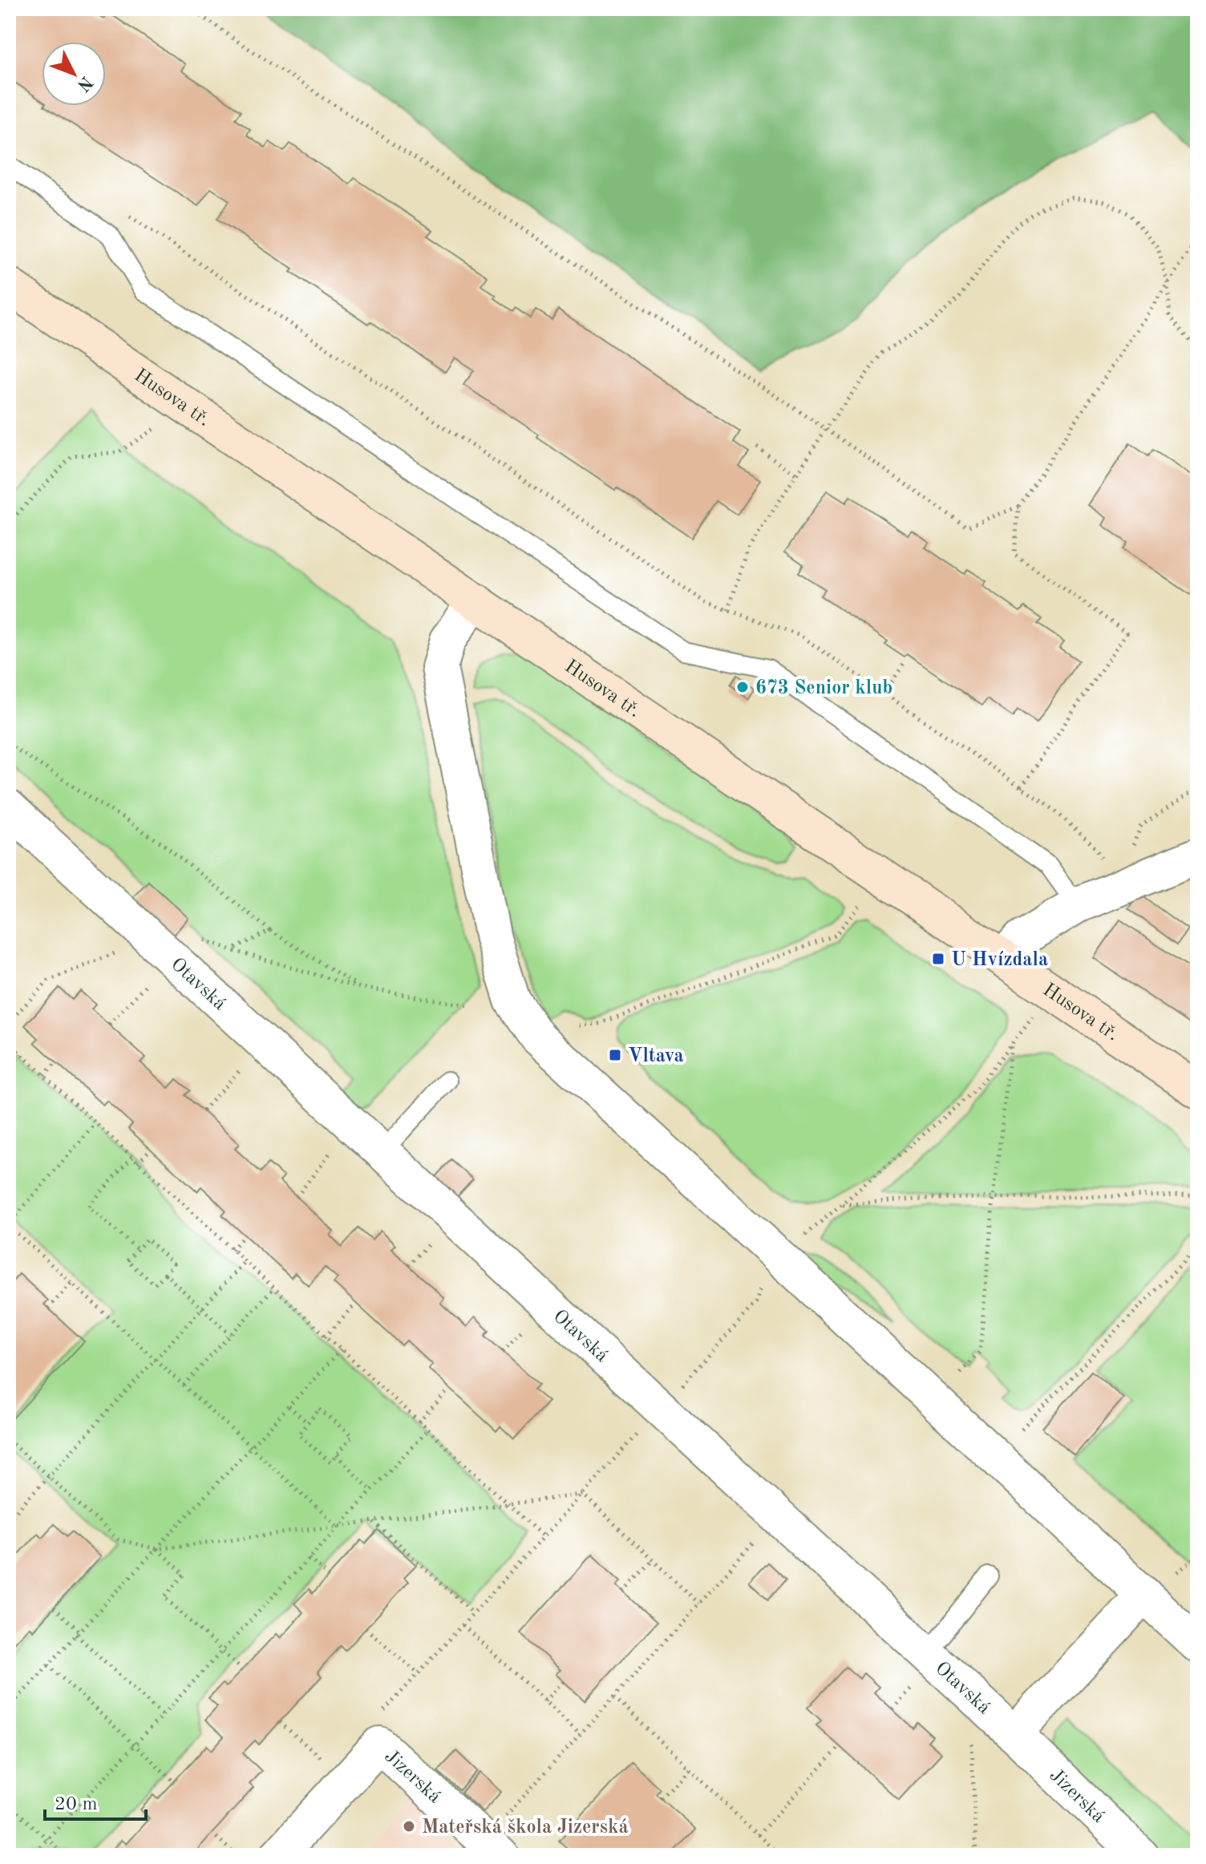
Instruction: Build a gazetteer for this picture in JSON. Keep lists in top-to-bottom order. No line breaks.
{"streets":{"street":["Husova tř.","Otavská","Jizerská"]},"crossings":[["Otavská","Jizerská"]],"places":{"other":["673 Senior klub","Mateřská škola Jizerská"],"transit":["U Hvízdala","Vltava"]},"scale_bar":"20 m","north":"bottom right"}
